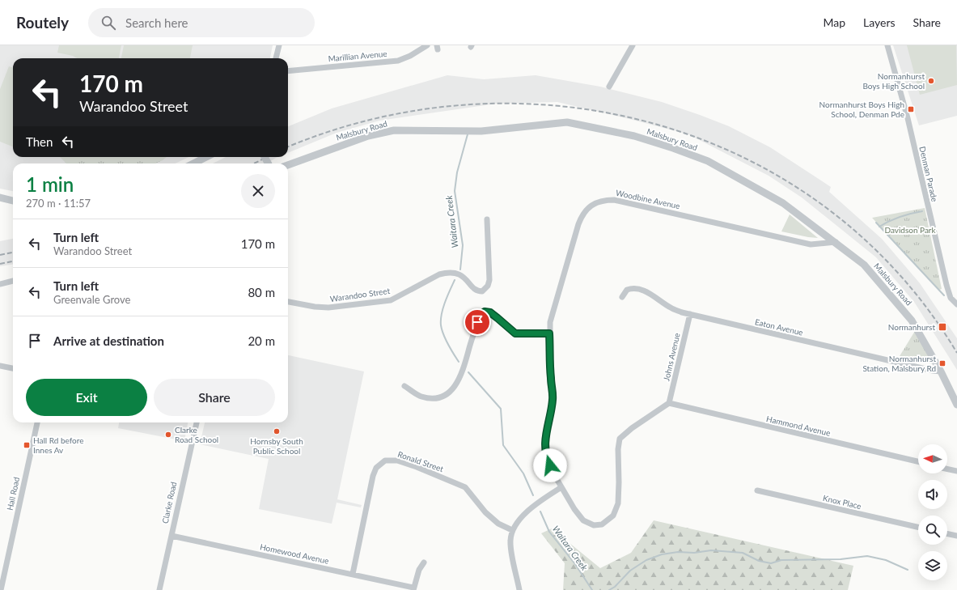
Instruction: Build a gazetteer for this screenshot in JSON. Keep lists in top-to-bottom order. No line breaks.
{"streets":{"street":["Marillian Avenue","Malsbury Road","Denman Parade","Woodbine Avenue","Warandoo Street","Eaton Avenue","Johns Avenue","Hammond Avenue","Ronald Street","Hall Road","Knox Place","Clarke Road","Homewood Avenue"]},"crossings":[["Malsbury Road","Woodbine Avenue"],["Malsbury Road","Eaton Avenue"],["Woodbine Avenue","Johns Avenue"],["Woodbine Avenue","Hammond Avenue"],["Eaton Avenue","Johns Avenue"],["Johns Avenue","Hammond Avenue"],["Ronald Street","Homewood Avenue"],["Clarke Road","Homewood Avenue"]],"water":["Waitara Creek"],"parks":["Davidson Park"],"places":{"other":["Normanhurst Boys High School","Hornsby South Public School","Clarke Road School"],"transit":["Normanhurst Boys High School, Denman Pde","Normanhurst","Normanhurst Station, Malsbury Rd","Hall Rd before Innes Av"]},"north":"left","page":{"header":"Routely","search":"Search here","nav":["Map","Layers","Share"],"turn":["170 m","Warandoo Street"],"then":"Then","heading":["1 min","270 m · 11:57"],"list":[{"name":"Turn left","note":"Warandoo Street","value":"170 m"},{"name":"Turn left","note":"Greenvale Grove","value":"80 m"},{"name":"Arrive at destination","value":"20 m"}],"buttons":["Exit","Share"]}}
